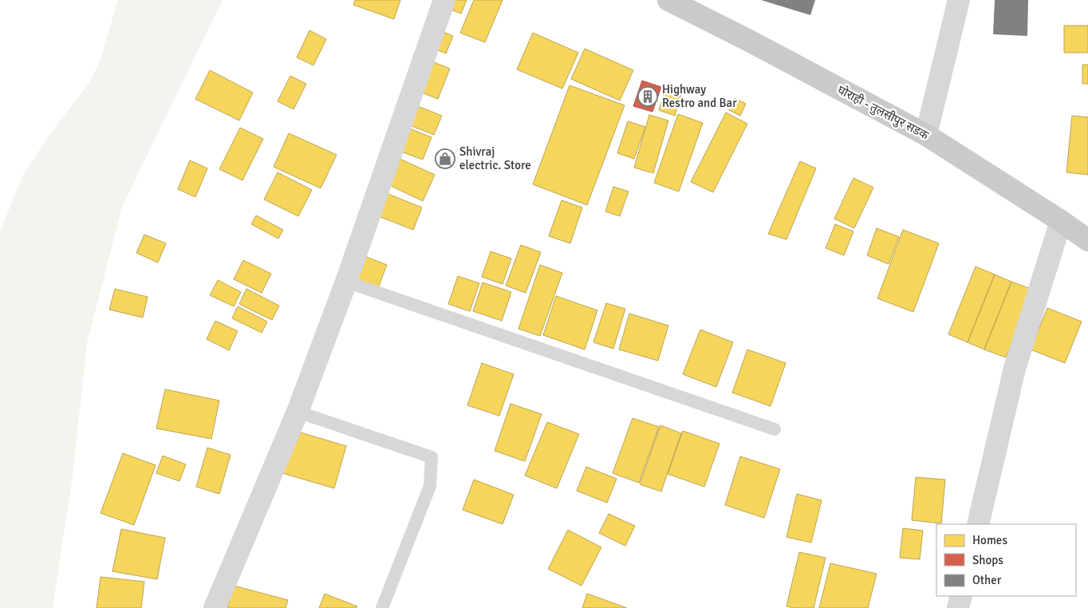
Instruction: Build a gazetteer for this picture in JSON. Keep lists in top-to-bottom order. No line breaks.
{"streets":{"main road":["घोराही - तुलसीपुर सडक"]},"places":{"building":["Highway Restro and Bar"],"shop":["Shivraj electric. Store"]},"legend":["Homes","Shops","Other"]}
